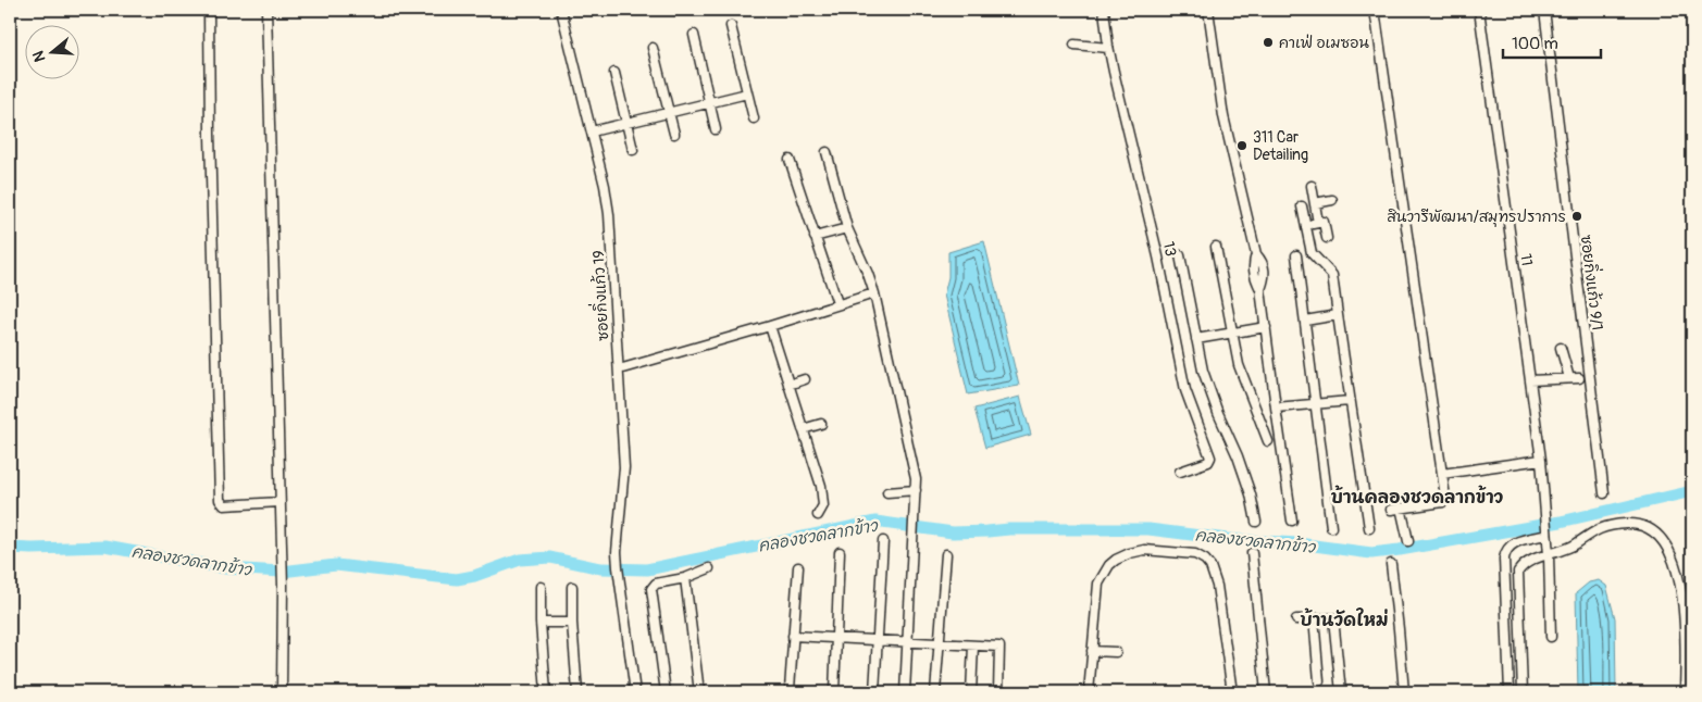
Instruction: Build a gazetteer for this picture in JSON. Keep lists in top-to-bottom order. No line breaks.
{"streets":{"street":["13","11","ซอยกิ่งแก้ว 9/1","ซอยกิ่งแก้ว 19"]},"districts":["บ้านคลองชวดลากข้าว","บ้านวัดใหม่"],"water":["คลองชวดลากข้าว"],"places":["คาเฟ่ อเมซอน","311 Car Detailing","สินวารีพัฒนา/สมุทรปราการ"],"scale_bar":"100 m","north":"left"}
